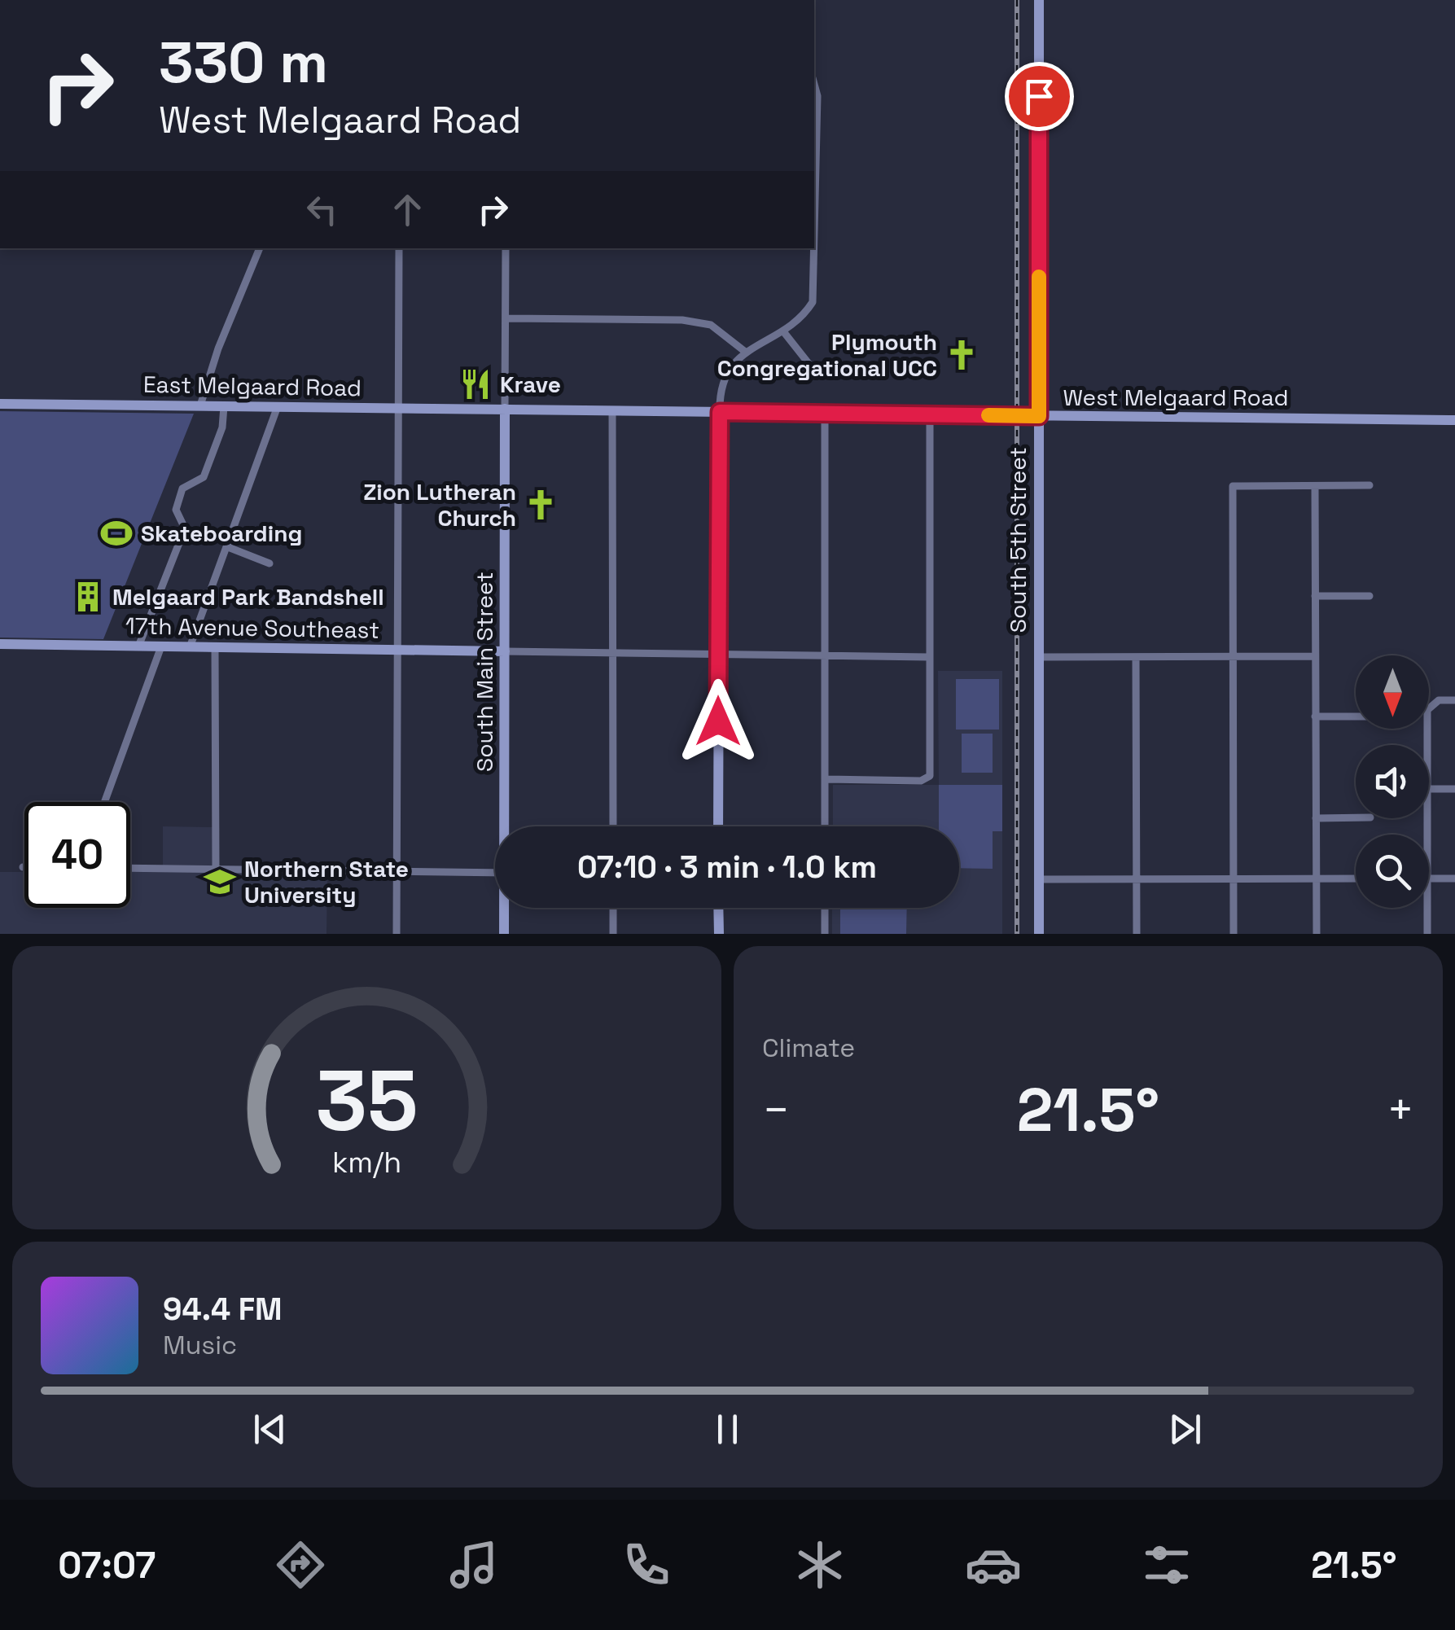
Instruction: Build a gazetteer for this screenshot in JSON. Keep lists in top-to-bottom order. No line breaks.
{"streets":{"main road":["East Melgaard Road","West Melgaard Road","South 5th Street","17th Avenue Southeast","South Main Street"]},"crossings":[["East Melgaard Road","West Melgaard Road"],["East Melgaard Road","South Main Street"],["West Melgaard Road","South 5th Street"],["West Melgaard Road","South Main Street"],["17th Avenue Southeast","South Main Street"]],"places":{"church":["Plymouth Congregational UCC","Zion Lutheran Church"],"restaurant":["Krave"],"sports":["Skateboarding"],"building":["Melgaard Park Bandshell"],"school or university":["Northern State University"]},"north":"bottom","page":{"turn":["330 m","West Melgaard Road"],"limit":"40","trip":"07:10 · 3 min · 1.0 km","tile":"Climate","heat":["−","21.5°","+"],"song":["94.4 FM","Music"],"tabs":["07:07","21.5°"],"gauge":["35","km/h"]}}
